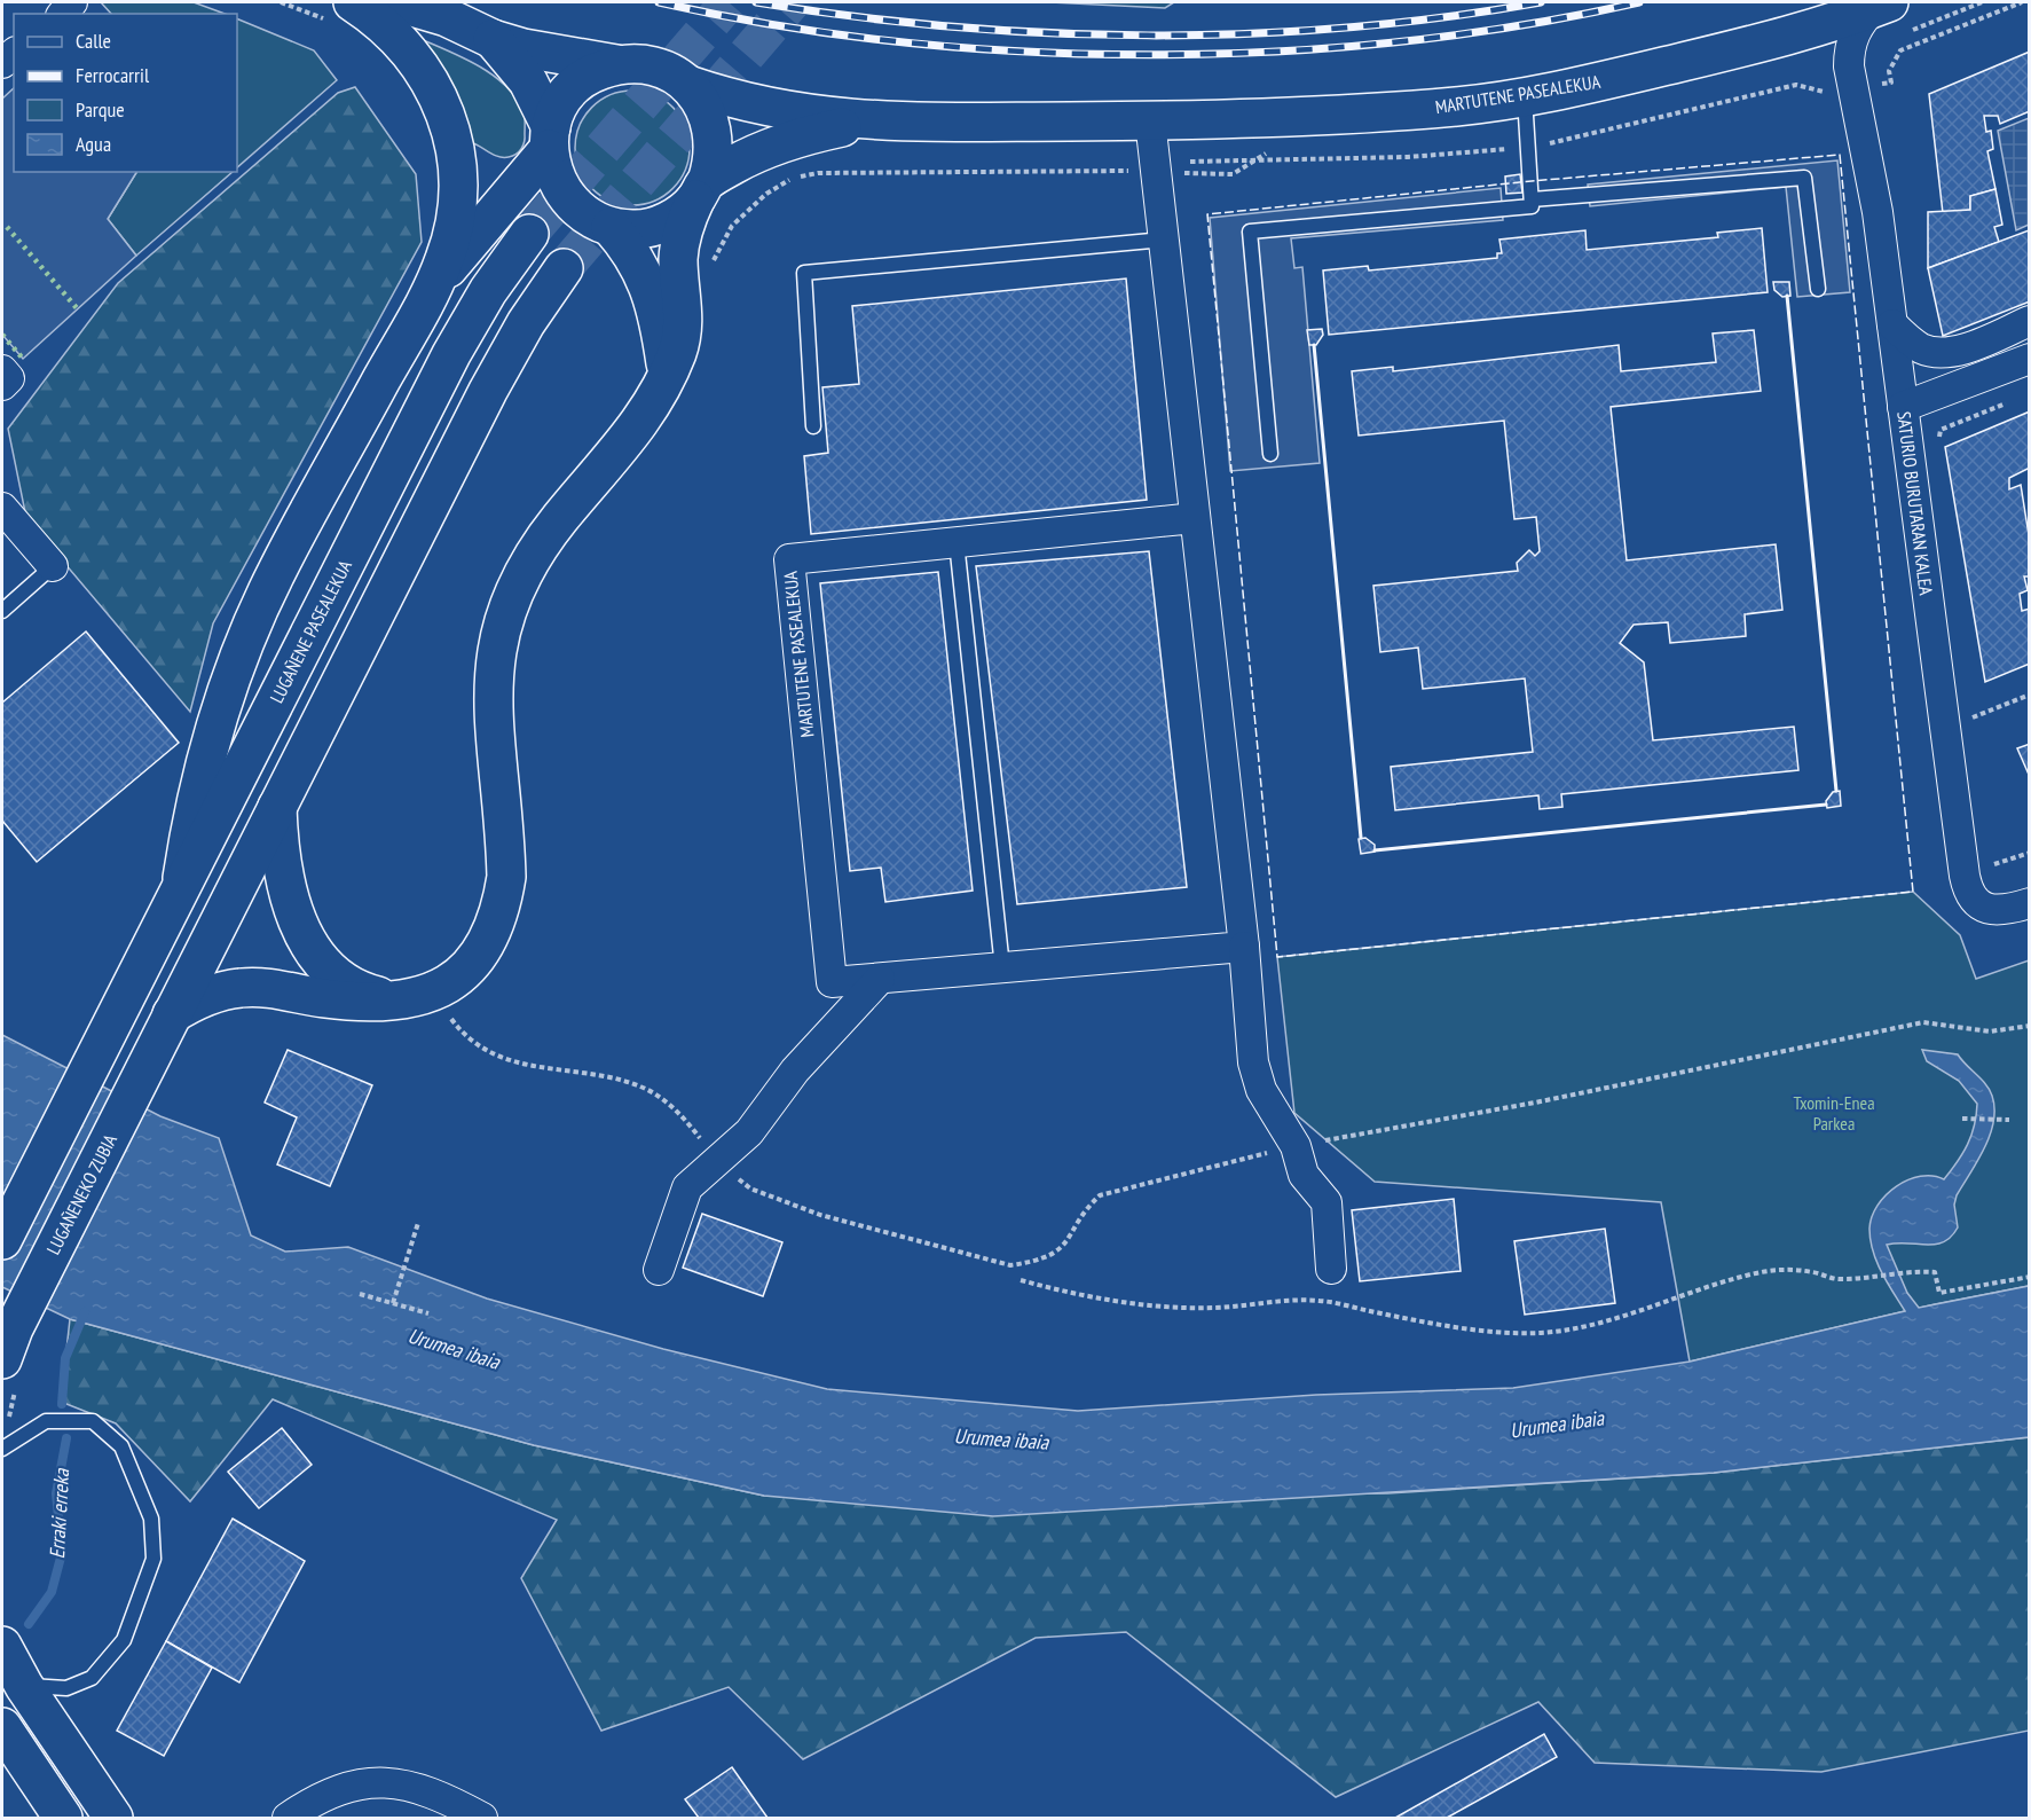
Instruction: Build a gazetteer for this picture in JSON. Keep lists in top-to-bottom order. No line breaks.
{"streets":{"main road":["MARTUTENE PASEALEKUA","LUGAÑENE PASEALEKUA","LUGAÑENEKO ZUBIA"],"street":["SATURIO BURUTARAN KALEA"]},"water":["Urumea ibaia","Erraki erreka"],"parks":["Txomin-Enea Parkea"],"legend":["Calle","Ferrocarril","Parque","Agua"]}
